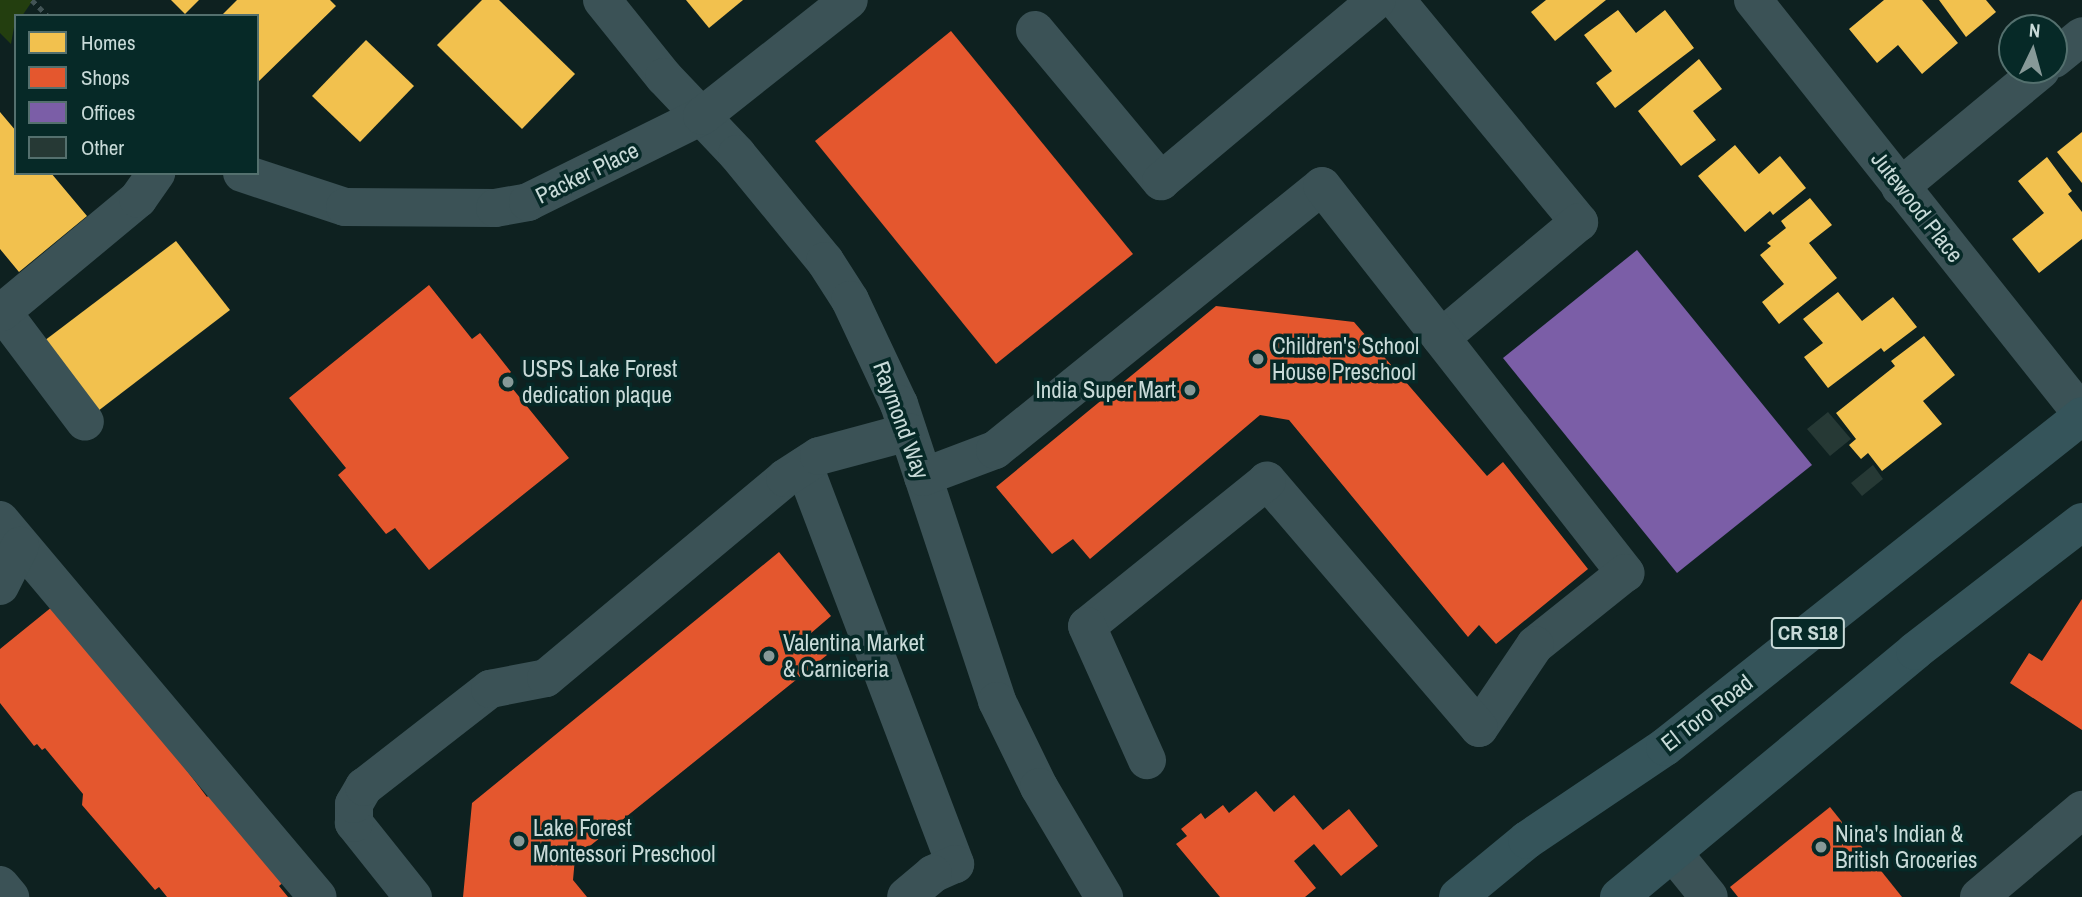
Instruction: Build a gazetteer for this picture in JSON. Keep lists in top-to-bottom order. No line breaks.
{"streets":{"main road":["CR S18","El Toro Road"],"street":["Packer Place","Jutewood Place","Raymond Way"]},"crossings":[["Packer Place","Raymond Way"],["Jutewood Place","El Toro Road"]],"places":["Children's School House Preschool","USPS Lake Forest dedication plaque","India Super Mart","Valentina Market & Carniceria","Lake Forest Montessori Preschool","Nina's Indian & British Groceries"],"legend":["Homes","Shops","Offices","Other"],"north":"top"}
